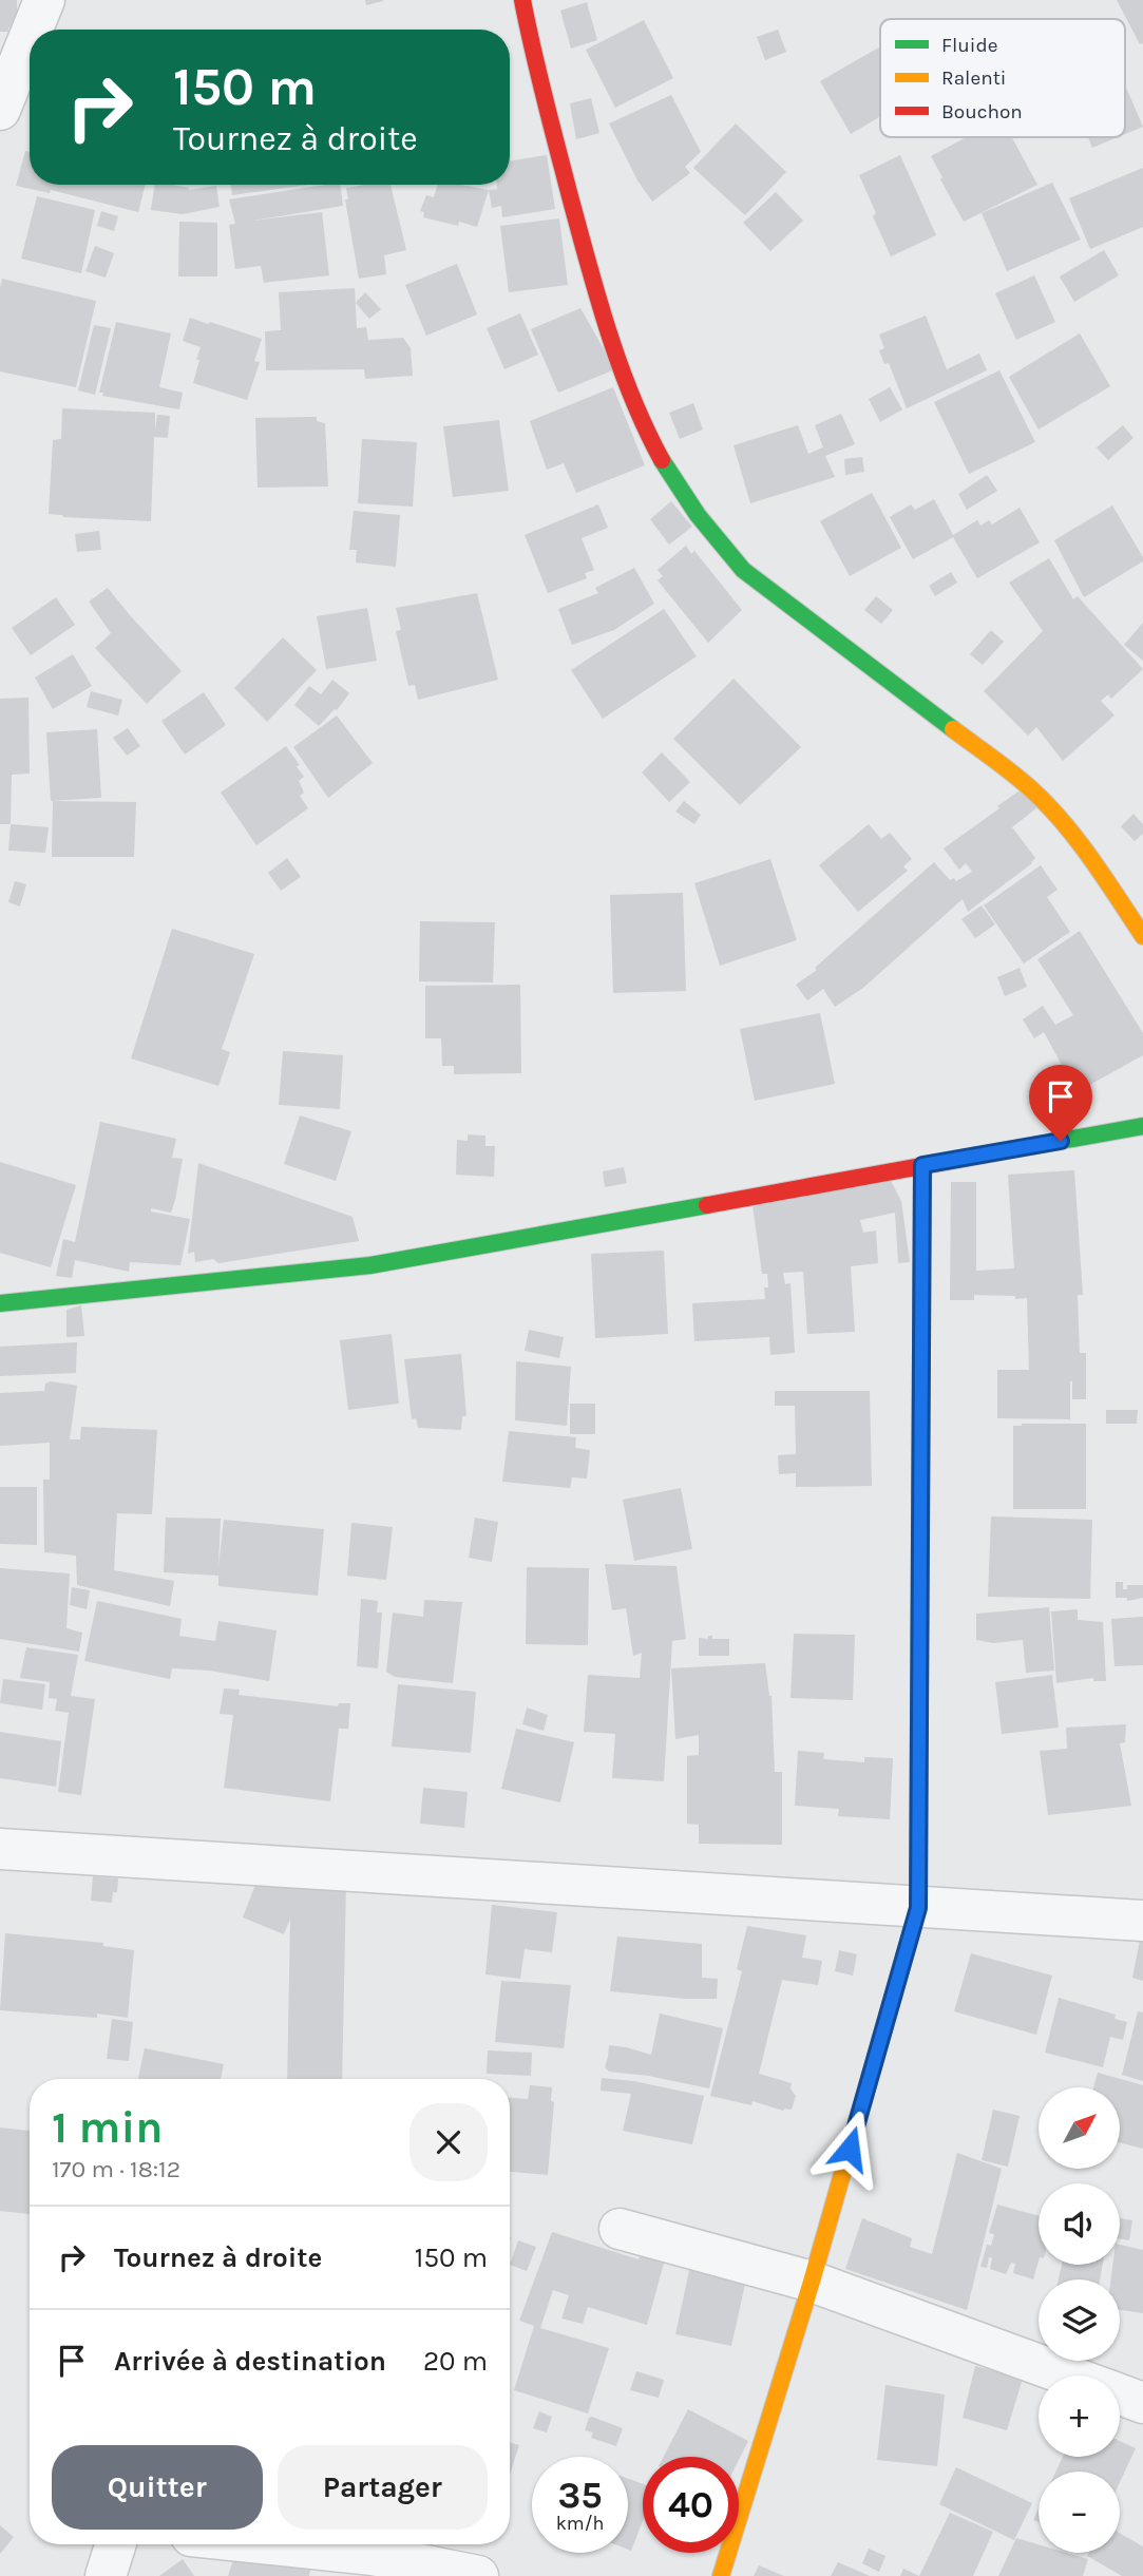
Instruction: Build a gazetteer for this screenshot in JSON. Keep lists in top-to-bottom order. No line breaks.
{"legend":["Fluide","Ralenti","Bouchon"],"north":"top right","page":{"turn":["150 m","Tournez à droite"],"heading":["1 min","170 m · 18:12"],"map_buttons":["+","−"],"list":[{"name":"Tournez à droite","value":"150 m"},{"name":"Arrivée à destination","value":"20 m"}],"buttons":["Quitter","Partager"],"speed":"35 km/h","limit":"40"}}
